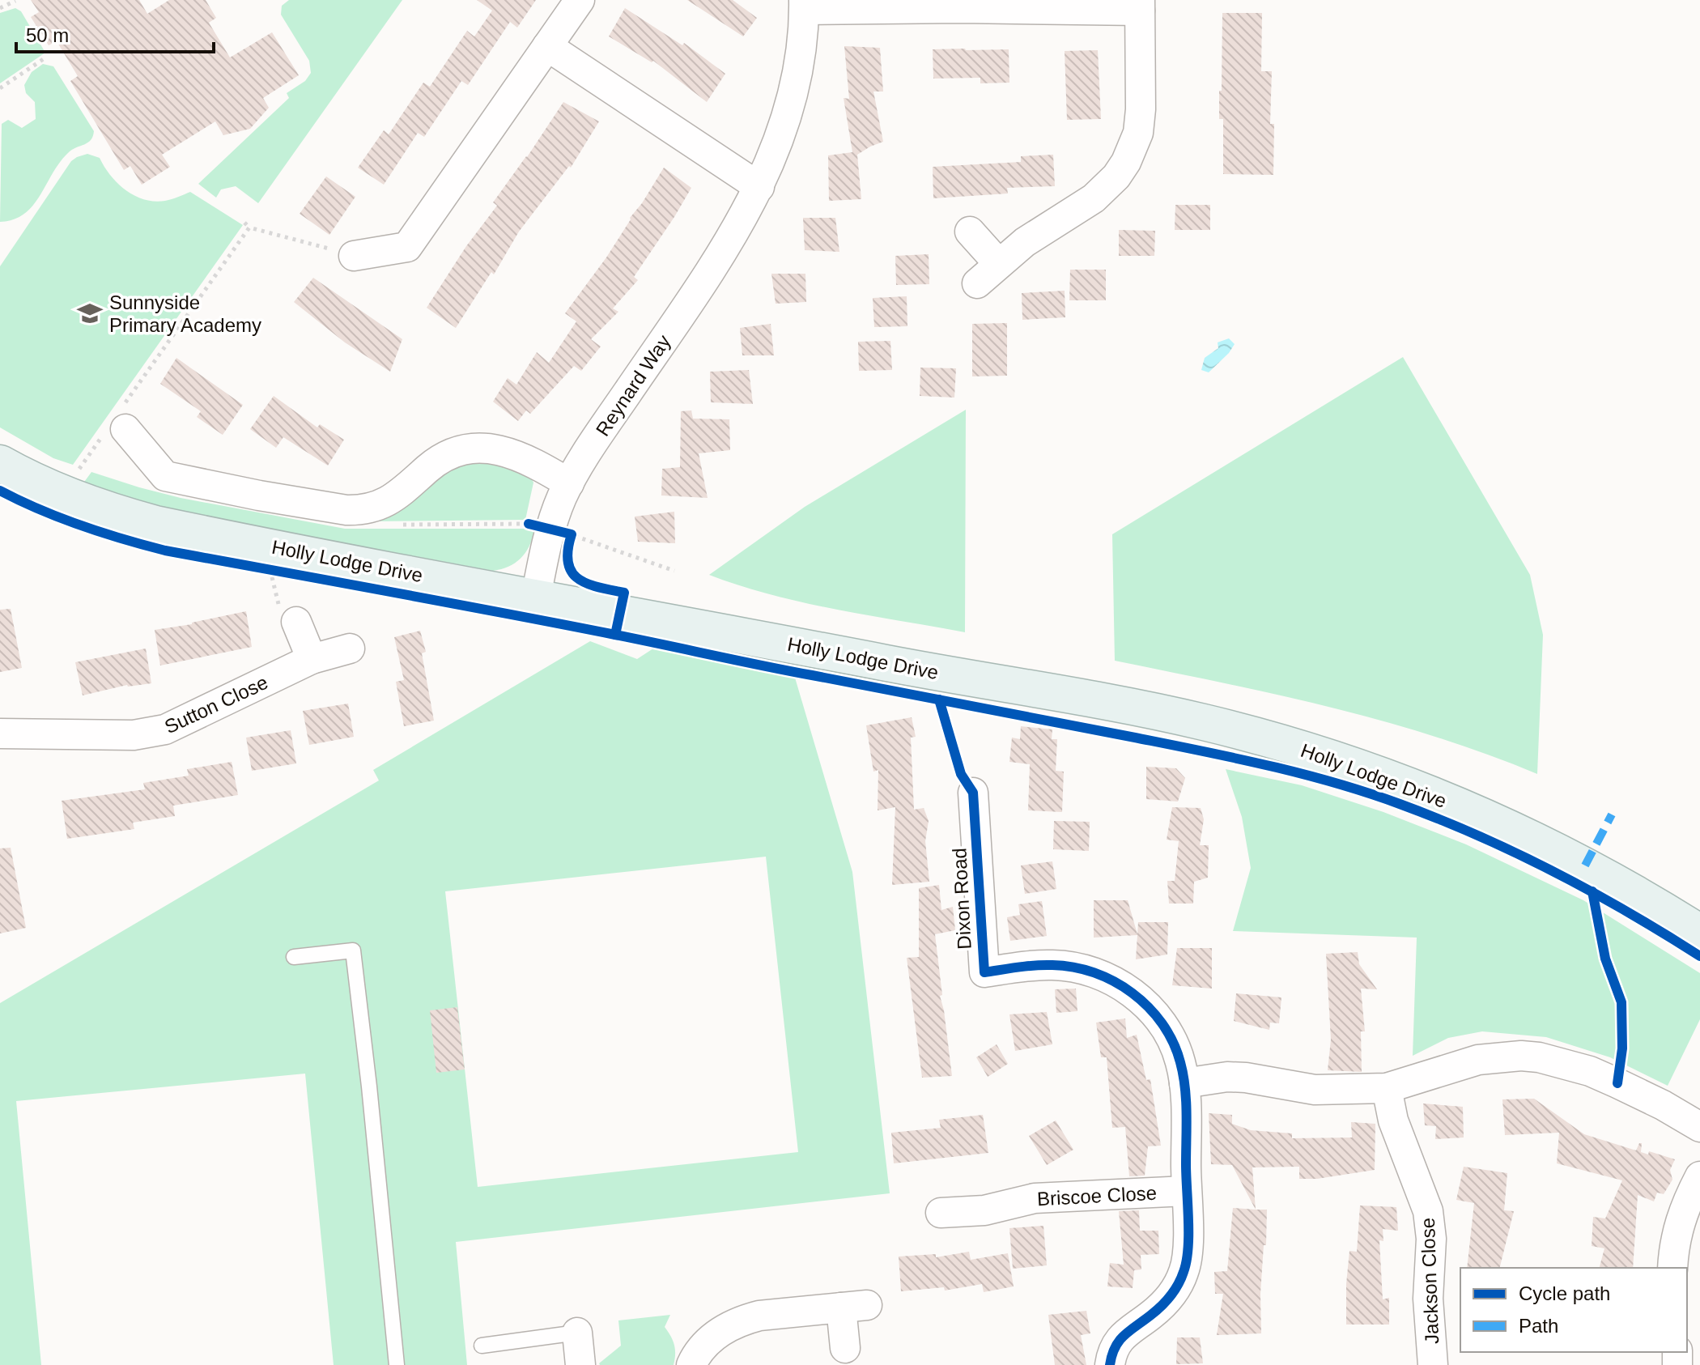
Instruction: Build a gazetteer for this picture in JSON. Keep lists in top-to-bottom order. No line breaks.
{"streets":{"main road":["Holly Lodge Drive"],"street":["Reynard Way","Sutton Close","Dixon Road","Briscoe Close","Jackson Close"]},"crossings":[["Reynard Way","Holly Lodge Drive"],["Dixon Road","Briscoe Close"]],"places":{"school or university":["Sunnyside Primary Academy"]},"legend":["Cycle path","Path"],"scale_bar":"50 m"}
